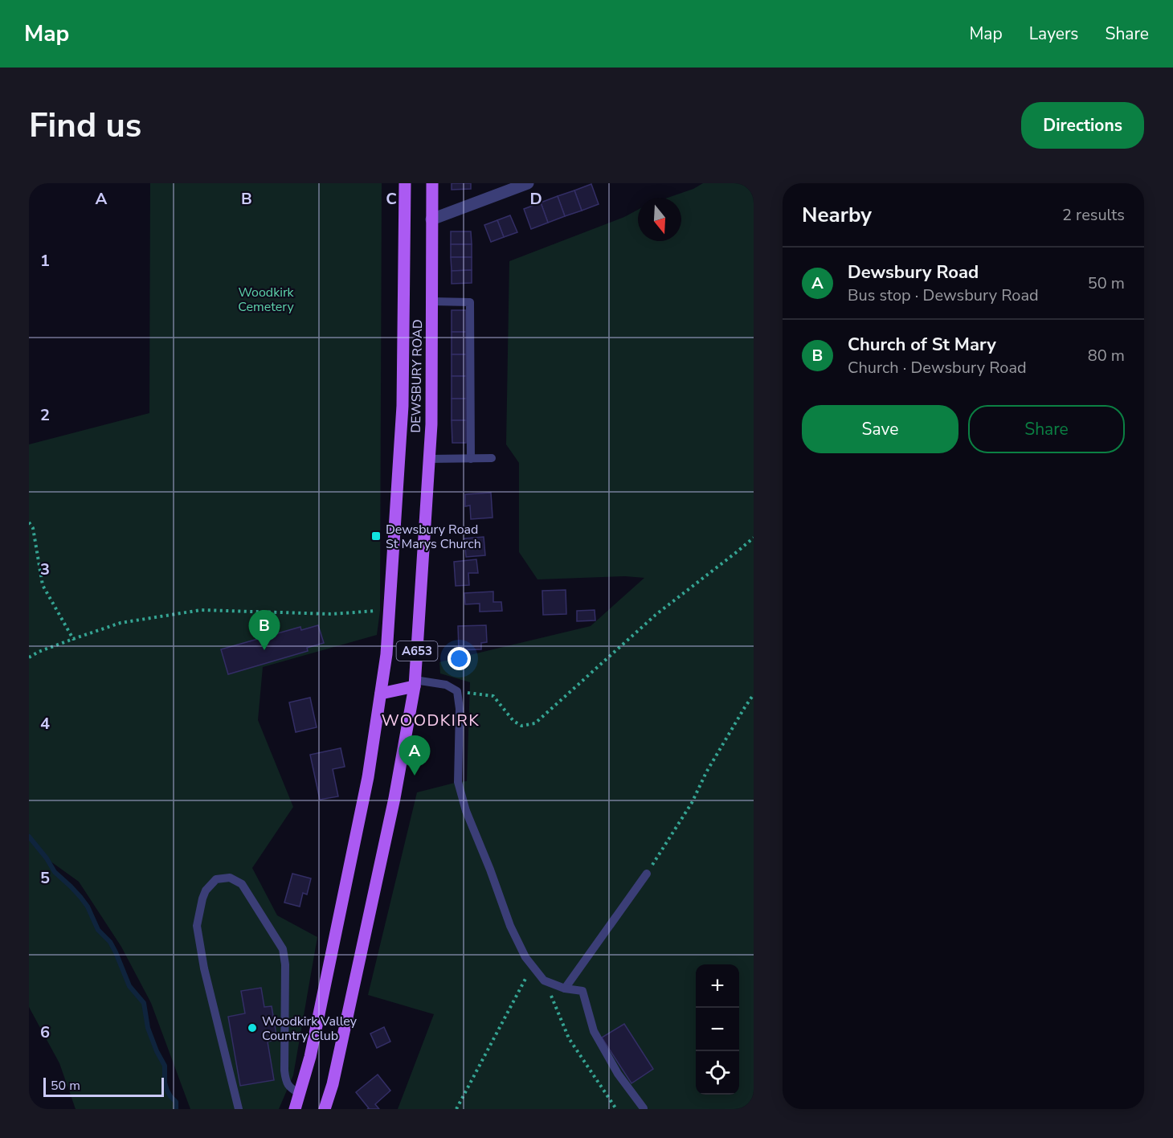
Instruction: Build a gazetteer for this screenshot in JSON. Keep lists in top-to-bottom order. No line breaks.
{"streets":{"main road":["DEWSBURY ROAD","A653"]},"districts":["WOODKIRK"],"parks":["Woodkirk Cemetery"],"places":{"transit":["Dewsbury Road St Marys Church"],"other":["Woodkirk Valley Country Club"]},"scale_bar":"50 m","north":"bottom","page":{"header":"Map","nav":["Map","Layers","Share"],"buttons":["Directions",["Save","Share"]],"title":"Find us","heading":["Nearby","2 results"],"list":[{"mark":"A","name":"Dewsbury Road","note":"Bus stop · Dewsbury Road","value":"50 m"},{"mark":"B","name":"Church of St Mary","note":"Church · Dewsbury Road","value":"80 m"}],"pins":["B","A"],"map_buttons":["+","−"],"scale":"50 m"},"grid":{"columns":["A","B","C","D"],"rows":["1","2","3","4","5","6"]}}
